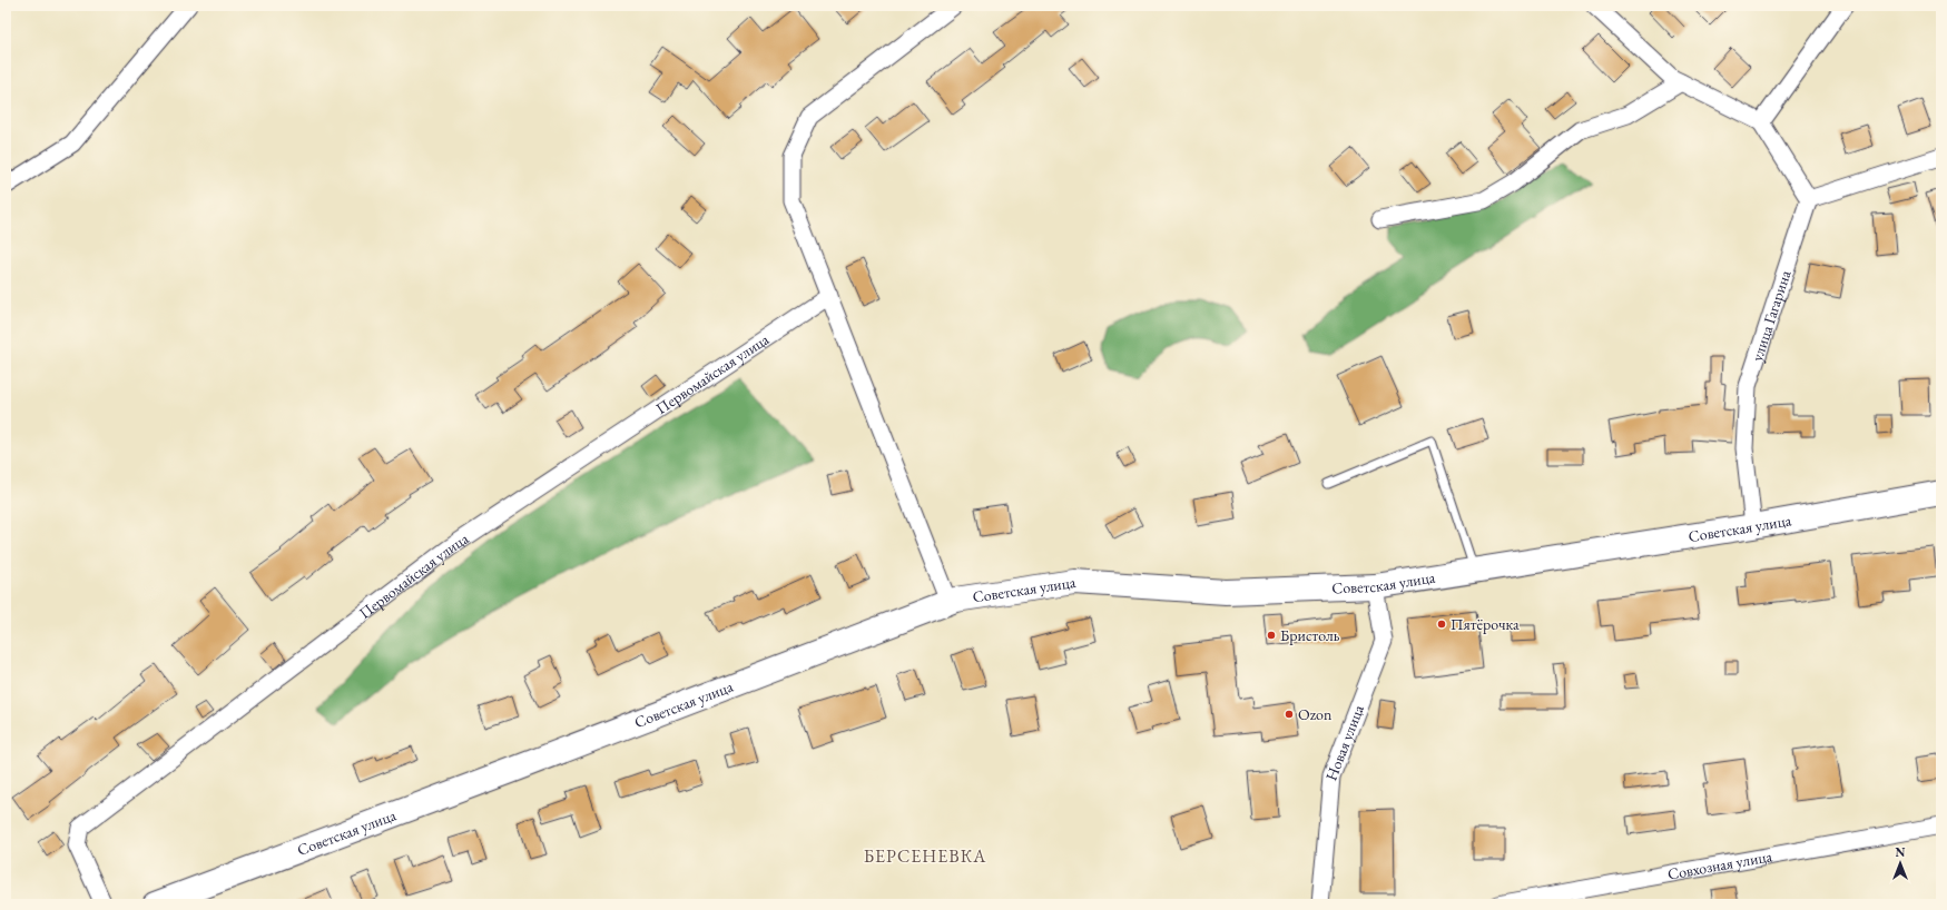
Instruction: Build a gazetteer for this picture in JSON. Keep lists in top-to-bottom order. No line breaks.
{"streets":{"main road":["Советская улица"],"street":["улица Гагарина","Первомайская улица","Новая улица","Совхозная улица"]},"crossings":[["улица Гагарина","Советская улица"],["Советская улица","Новая улица"]],"districts":["БЕРСЕНЕВКА"],"places":["Пятёрочка","Бристоль","Ozon"],"north":"top"}
